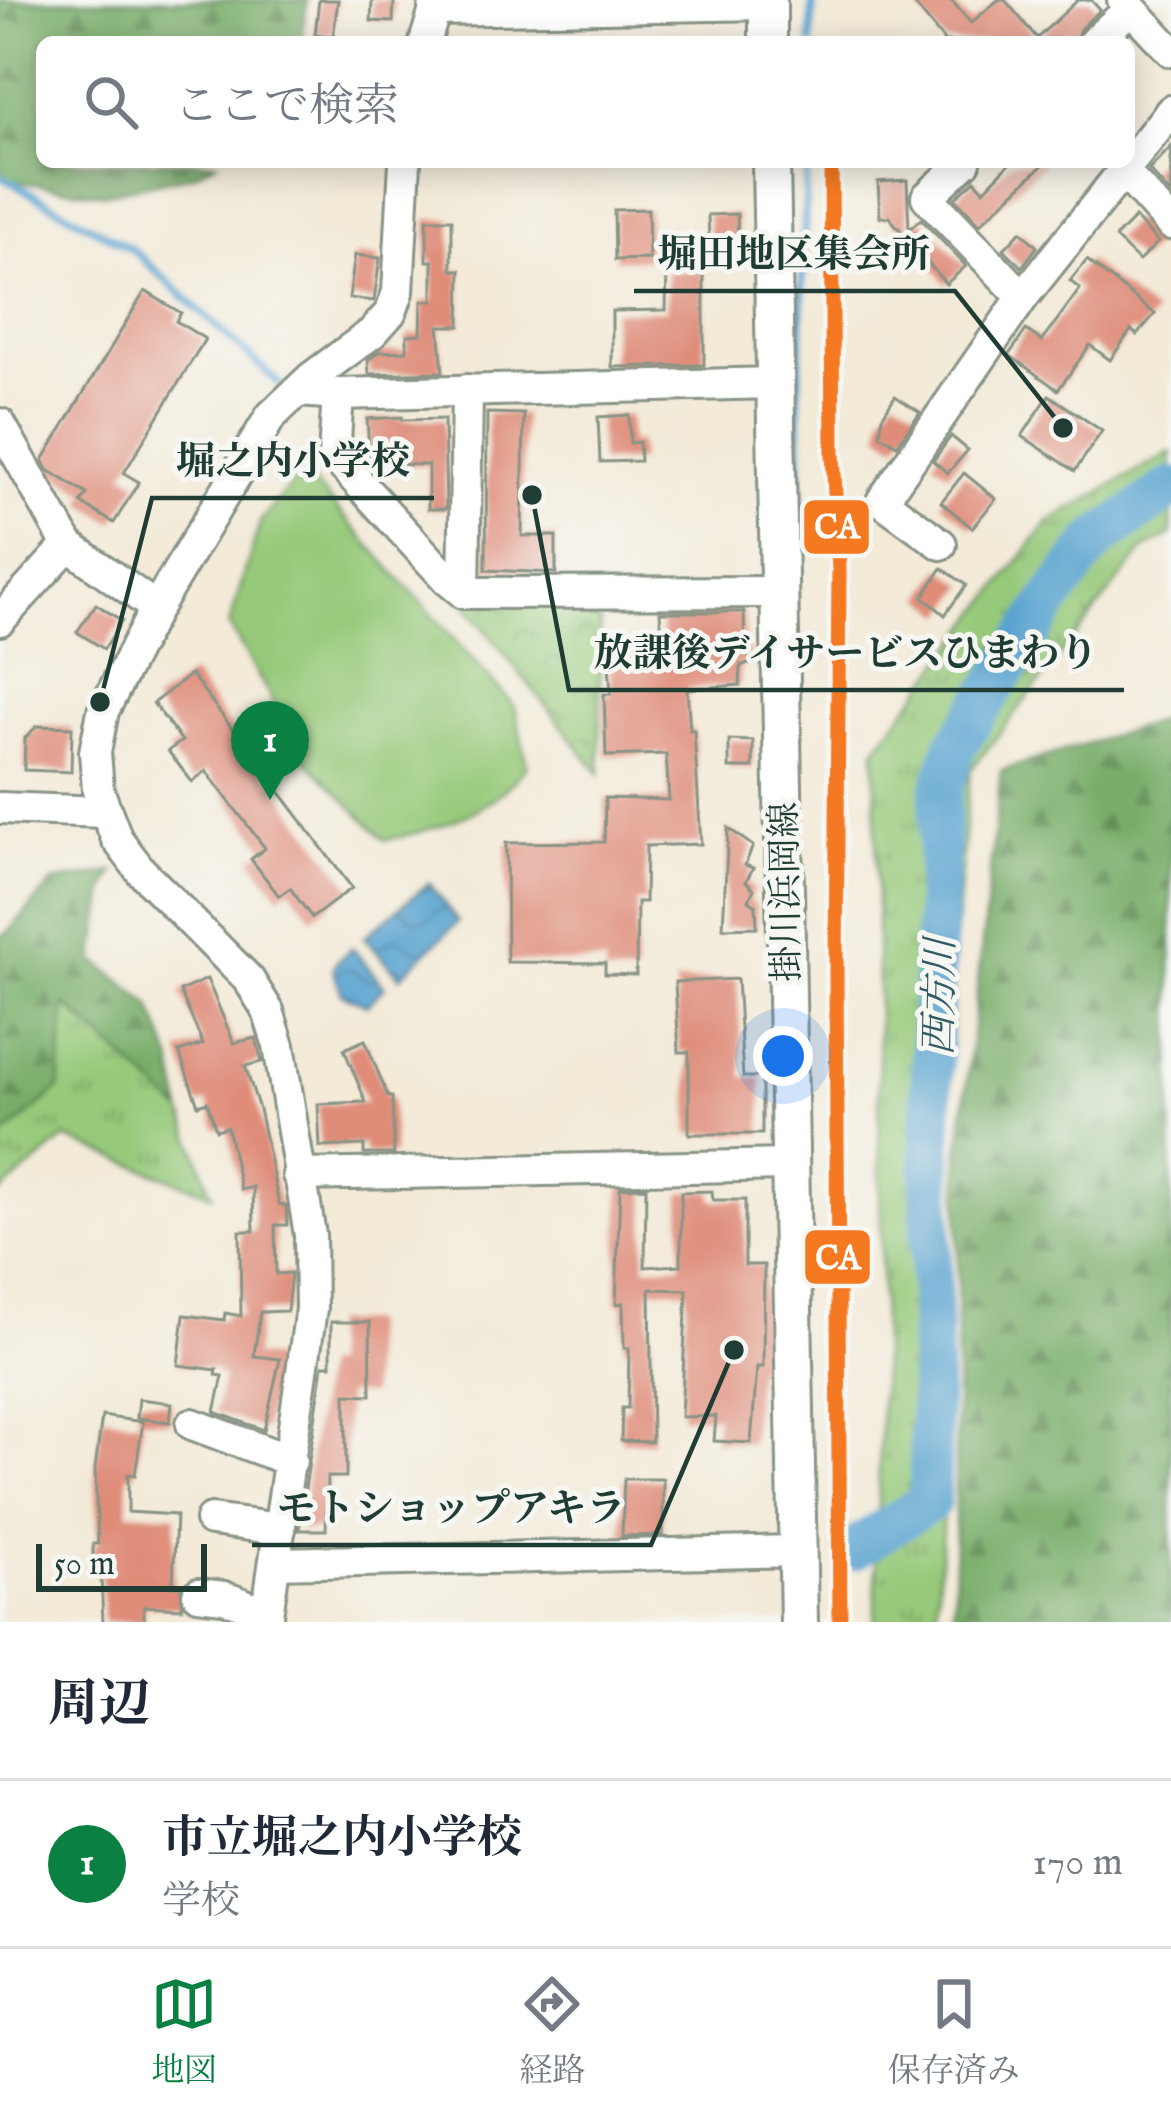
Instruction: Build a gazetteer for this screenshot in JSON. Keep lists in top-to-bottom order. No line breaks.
{"streets":{"main road":["掛川浜岡線"]},"water":["西方川"],"places":["堀田地区集会所","放課後デイサービスひまわり","堀之内小学校","モトショップアキラ"],"lines":["transit line CA"],"scale_bar":"50 m","page":{"search":"ここで検索","pins":"1","scale":"50 m","heading":"周辺","list":[{"mark":"1","name":"市立堀之内小学校","note":"学校","value":"170 m"}],"nav":["地図","経路","保存済み"]}}
